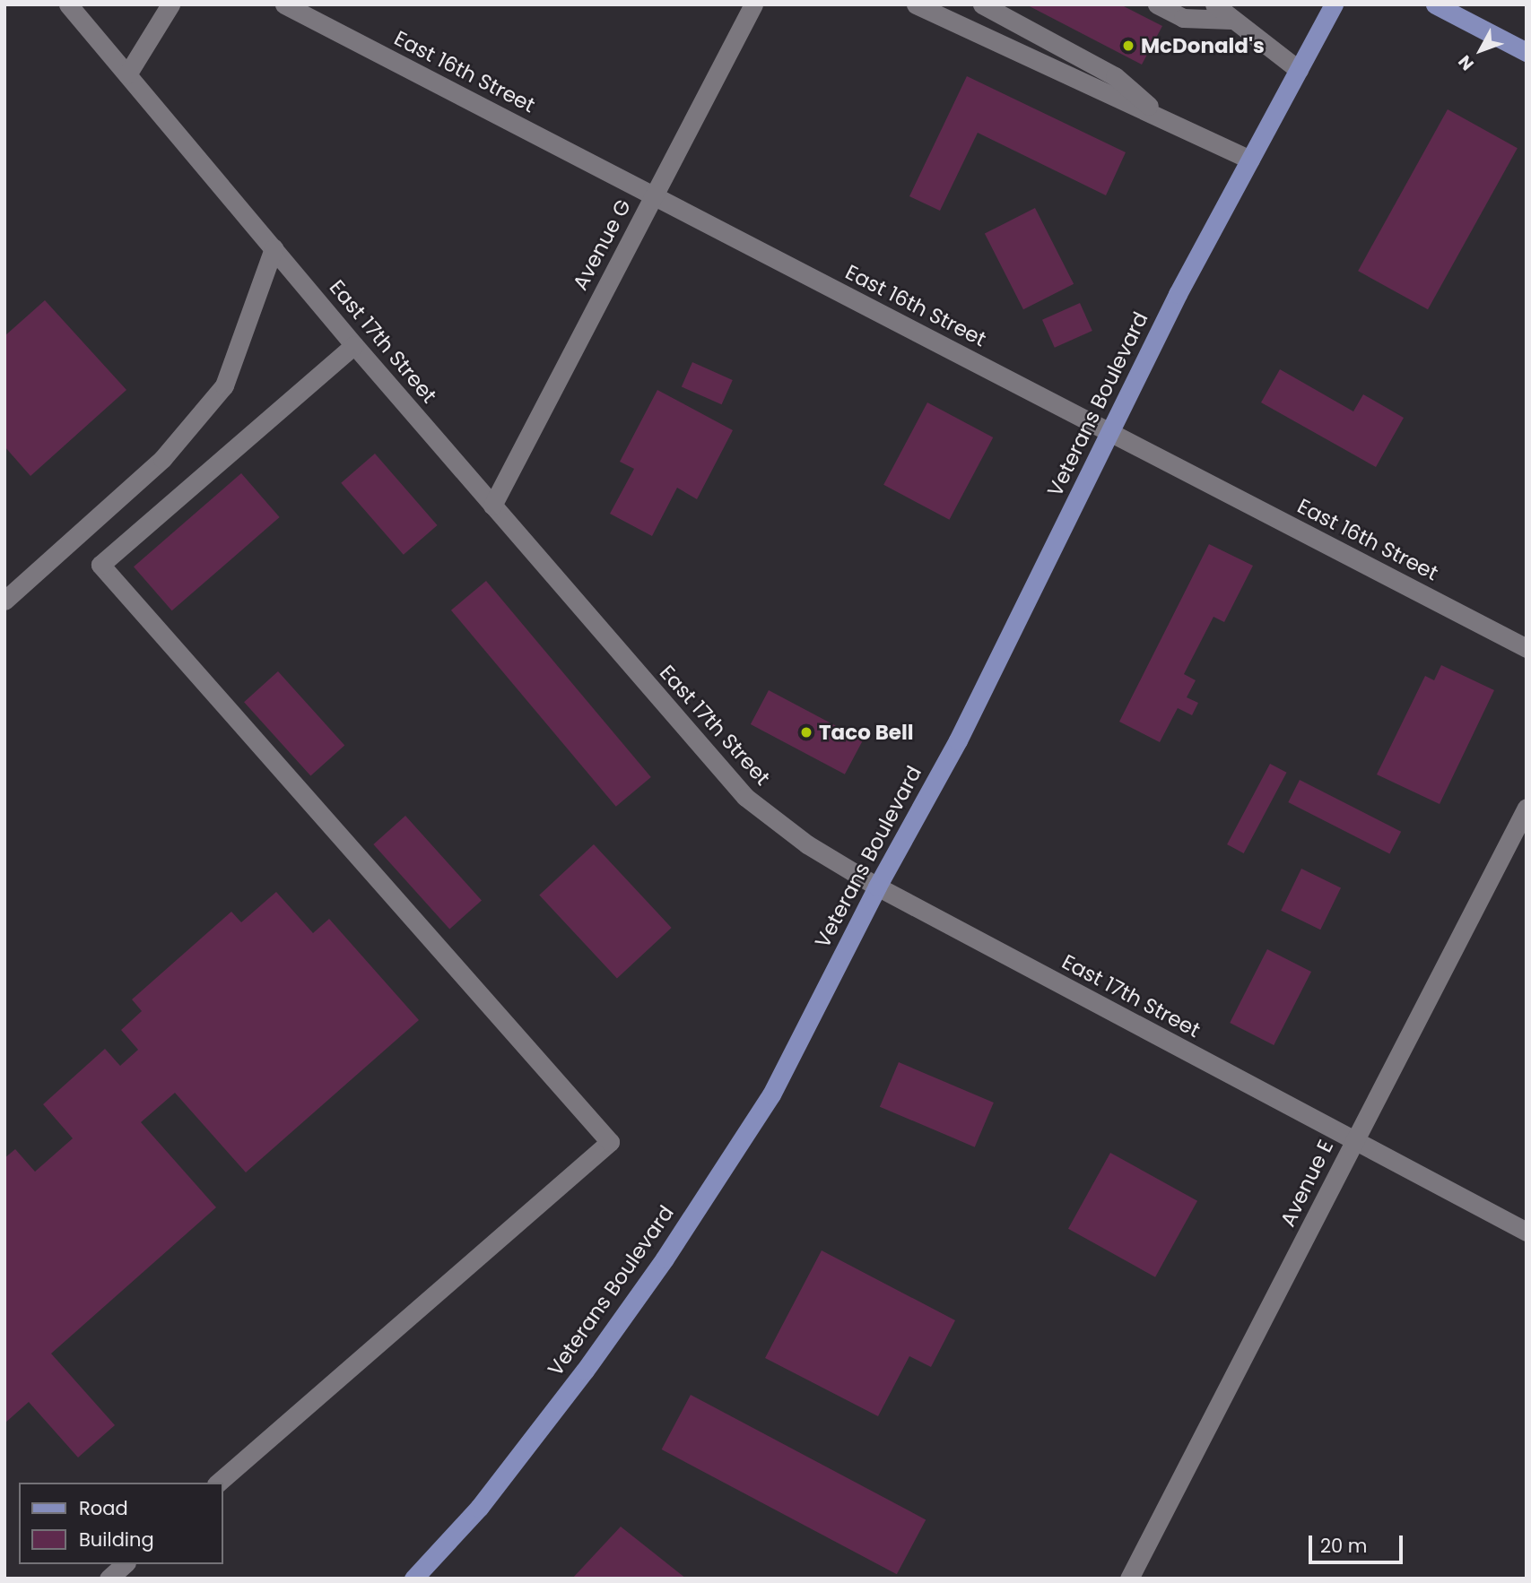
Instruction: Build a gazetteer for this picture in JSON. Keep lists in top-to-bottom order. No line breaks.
{"streets":{"main road":["Veterans Boulevard"],"street":["East 16th Street","Avenue G","East 17th Street","Avenue E"]},"crossings":[["East 16th Street","Avenue G"],["East 16th Street","Veterans Boulevard"],["Avenue G","East 17th Street"],["East 17th Street","Veterans Boulevard"],["East 17th Street","Avenue E"]],"places":["McDonald's","Taco Bell"],"legend":["Road","Building"],"scale_bar":"20 m","north":"bottom left"}
